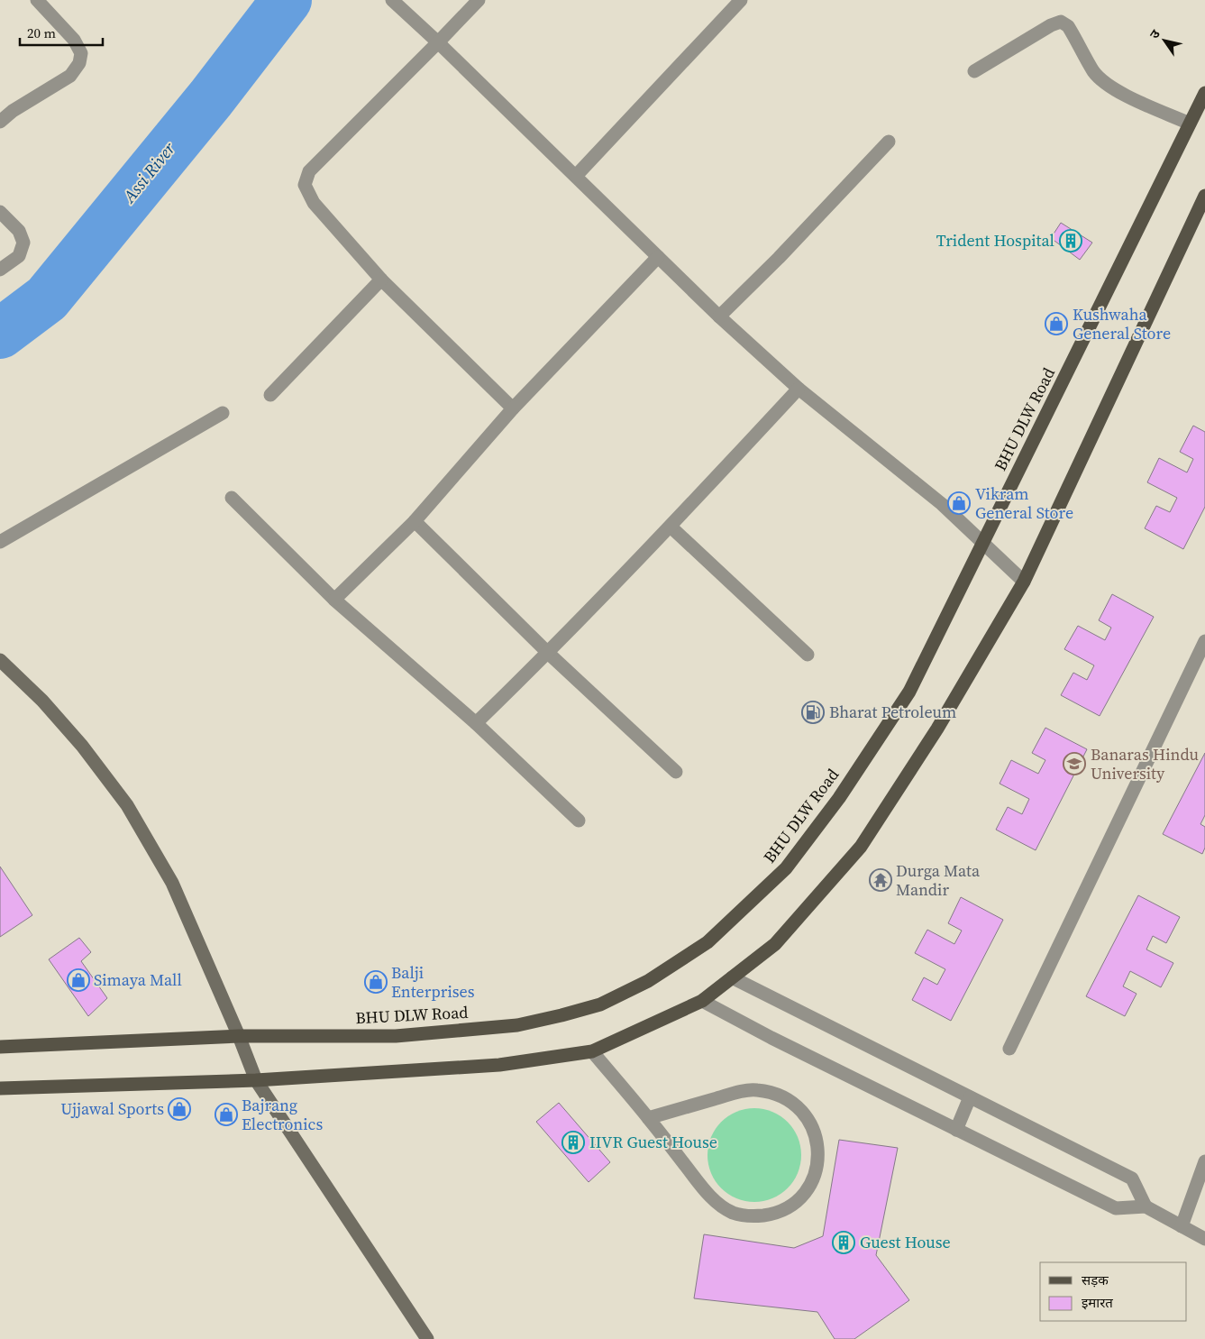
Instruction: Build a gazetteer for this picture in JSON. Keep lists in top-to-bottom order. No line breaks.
{"streets":{"main road":["BHU DLW Road"]},"water":["Assi River"],"places":{"building":["Trident Hospital","IIVR Guest House","Guest House"],"shop":["Kushwaha General Store","Vikram General Store","Simaya Mall","Balji Enterprises","Ujjawal Sports","Bajrang Electronics"],"fuel station":["Bharat Petroleum"],"school or university":["Banaras Hindu University"],"temple":["Durga Mata Mandir"]},"legend":["सड़क","इमारत"],"scale_bar":"20 m","north":"top left"}
